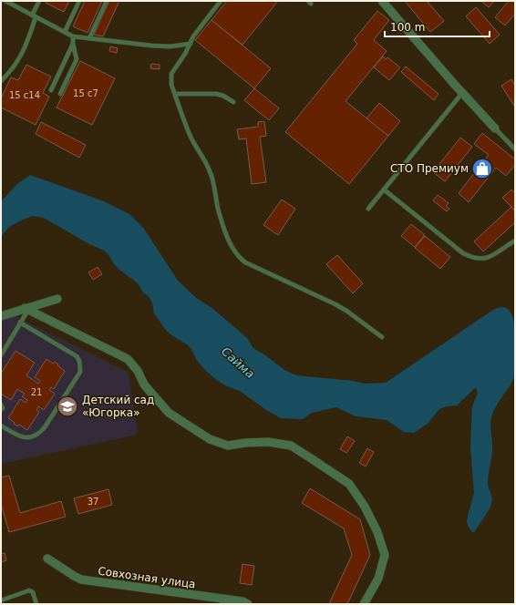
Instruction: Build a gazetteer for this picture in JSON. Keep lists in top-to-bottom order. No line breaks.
{"streets":{"street":["Совхозная улица"]},"water":["Сайма"],"places":{"shop":["СТО Премиум"],"school or university":["Детский сад «Югорка»"]},"house_numbers":["15 с7","15 с14","21","37"],"scale_bar":"100 m"}
